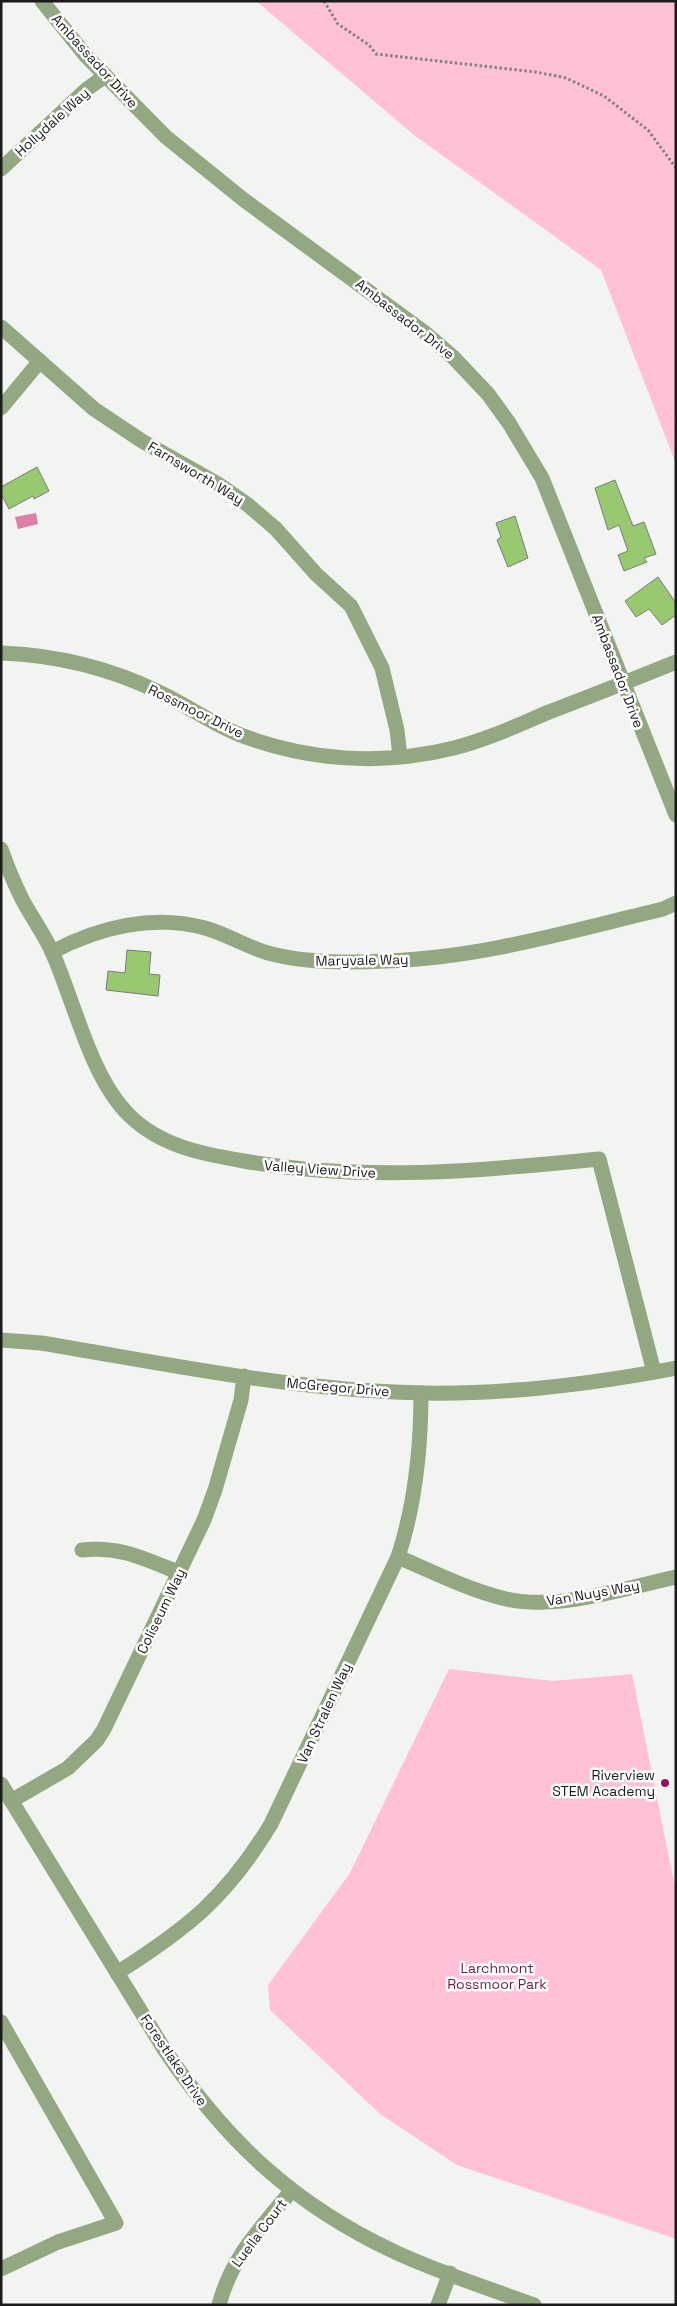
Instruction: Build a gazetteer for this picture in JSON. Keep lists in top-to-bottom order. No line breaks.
{"streets":{"street":["Ambassador Drive","Hollydale Way","Farnsworth Way","Rossmoor Drive","Maryvale Way","Valley View Drive","McGregor Drive","Van Nuys Way","Coliseum Way","Van Stralen Way","Forestlake Drive","Luella Court"]},"crossings":[["Ambassador Drive","Hollydale Way"],["Ambassador Drive","Rossmoor Drive"],["Farnsworth Way","Rossmoor Drive"],["Maryvale Way","Valley View Drive"],["Valley View Drive","McGregor Drive"],["McGregor Drive","Coliseum Way"],["McGregor Drive","Van Stralen Way"],["Van Nuys Way","Van Stralen Way"],["Coliseum Way","Forestlake Drive"],["Van Stralen Way","Forestlake Drive"],["Forestlake Drive","Luella Court"]],"parks":["Larchmont Rossmoor Park"],"places":["Riverview STEM Academy"]}
